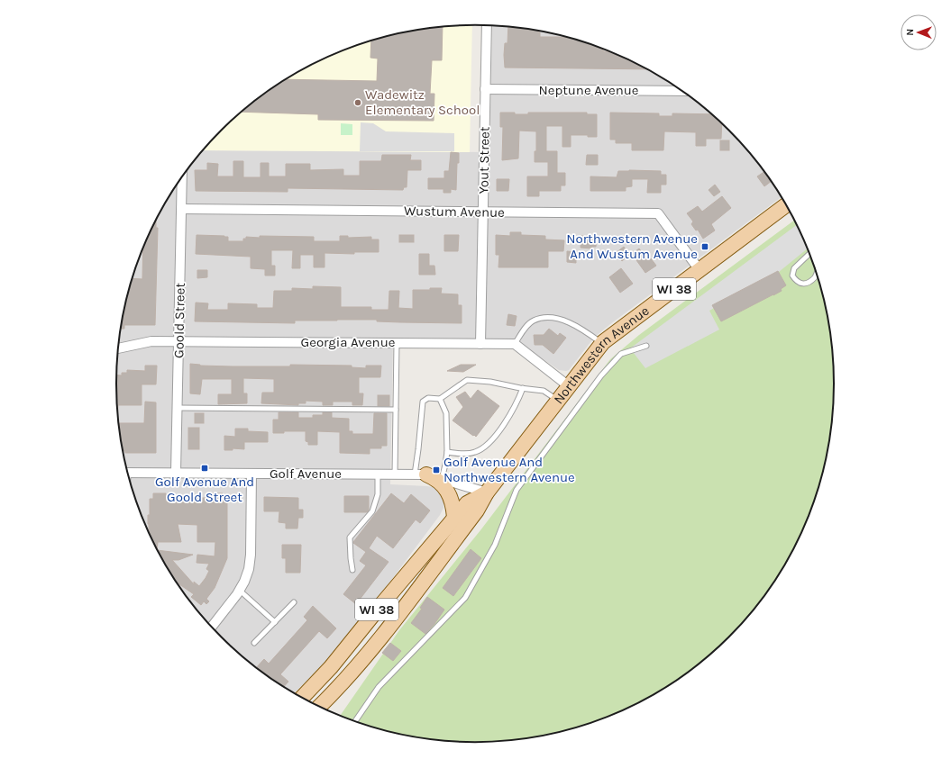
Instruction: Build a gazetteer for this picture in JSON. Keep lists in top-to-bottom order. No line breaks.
{"streets":{"main road":["WI 38","Northwestern Avenue"],"street":["Neptune Avenue","Yout Street","Wustum Avenue","Goold Street","Georgia Avenue","Golf Avenue"]},"crossings":[["Neptune Avenue","Yout Street"],["Yout Street","Wustum Avenue"],["Yout Street","Georgia Avenue"],["Wustum Avenue","Goold Street"],["Wustum Avenue","Northwestern Avenue"],["Goold Street","Georgia Avenue"],["Goold Street","Golf Avenue"],["Northwestern Avenue","Golf Avenue"]],"places":{"other":["Wadewitz Elementary School"],"transit":["Northwestern Avenue And Wustum Avenue","Golf Avenue And Goold Street","Golf Avenue And Northwestern Avenue"]},"north":"left"}
